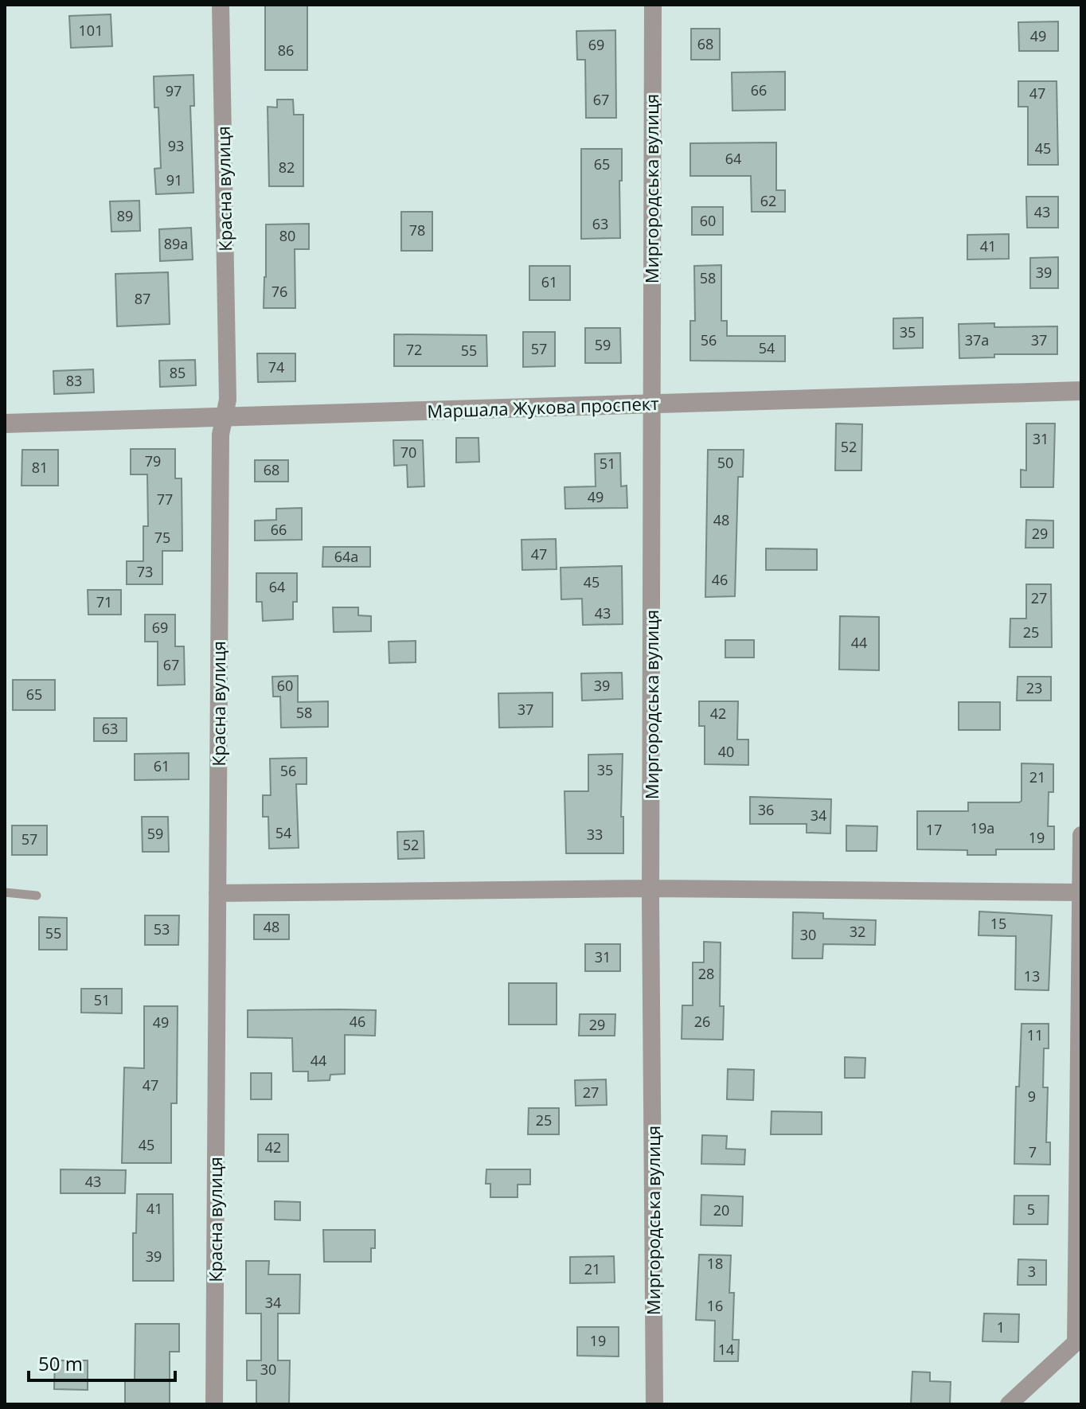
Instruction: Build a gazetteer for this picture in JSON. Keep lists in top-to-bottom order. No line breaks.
{"streets":{"street":["Красна вулиця","Миргородська вулиця","Маршала Жукова проспект"]},"crossings":[["Красна вулиця","Маршала Жукова проспект"],["Миргородська вулиця","Маршала Жукова проспект"]],"house_numbers":["101","49","68","69","86","66","97","47","67","93","45","64","65","82","91","62","43","89","60","63","78","80","89а","41","39","58","61","76","87","35","56","37а","37","59","54","57","72","55","74","85","83","31","52","70","79","50","51","81","68","49","77","48","66","29","75","47","64а","73","46","45","64","27","71","43","69","25","44","67","60","39","23","65","37","58","42","63","40","61","35","56","21","36","34","19а","17","54","59","33","19","57","52","15","48","53","32","55","30","31","28","13","51","46","26","49","29","11","44","47","27","9","25","45","42","7","43","41","5","20","39","18","21","3","34","16","1","19","14","30"],"scale_bar":"50 m"}
